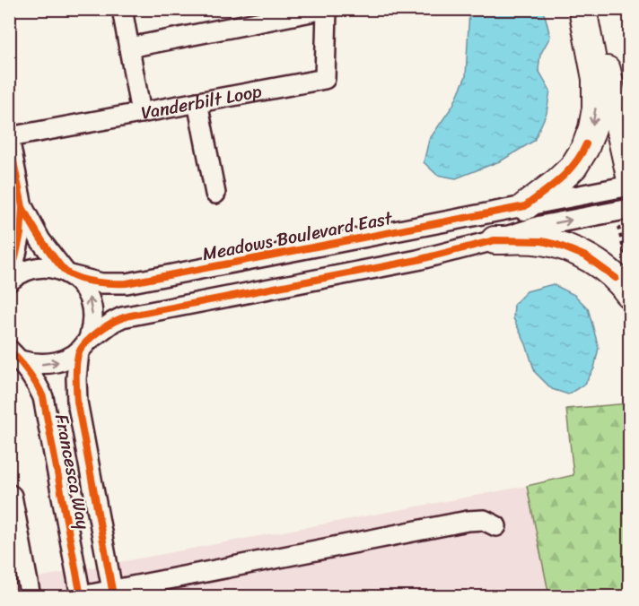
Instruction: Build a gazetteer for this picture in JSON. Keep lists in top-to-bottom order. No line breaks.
{"streets":{"street":["Vanderbilt Loop","Meadows Boulevard East","Francesca Way"]},"crossings":[["Meadows Boulevard East","Francesca Way"]]}
